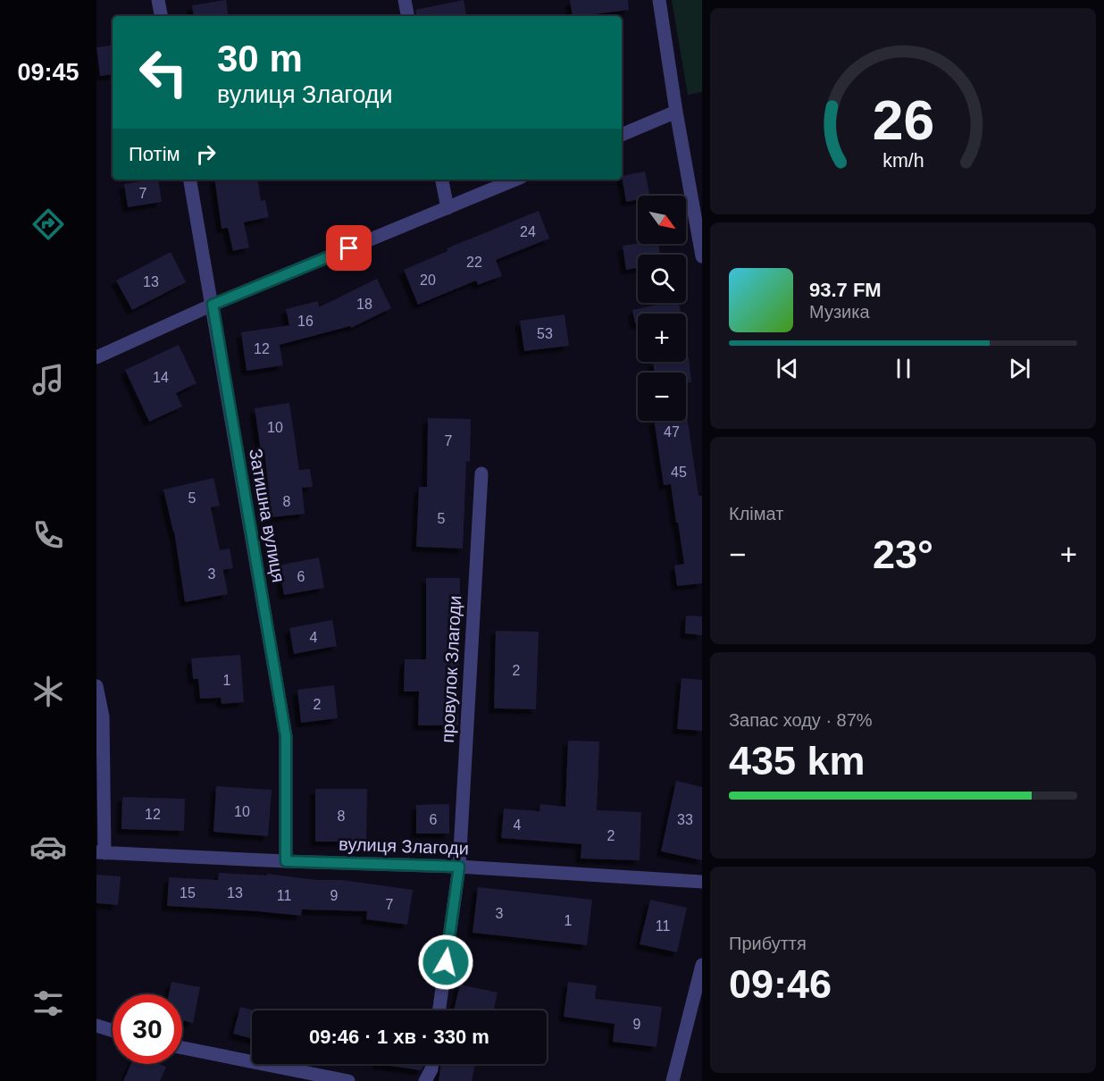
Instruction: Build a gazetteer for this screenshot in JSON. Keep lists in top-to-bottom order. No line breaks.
{"streets":{"street":["Затишна вулиця","провулок Злагоди","вулиця Злагоди"]},"crossings":[["Затишна вулиця","вулиця Злагоди"],["провулок Злагоди","вулиця Злагоди"]],"house_numbers":["7","24","22","20","13","18","16","53","12","14","10","47","7","45","5","8","5","3","6","4","2","1","2","10","12","8","6","33","4","2","15","13","11","9","7","3","1","11","9"],"north":"bottom right","page":{"tabs":"09:45","turn":["30 m","вулиця Злагоди"],"then":"Потім","map_buttons":["+","−"],"song":["93.7 FM","Музика"],"tile":["Клімат",["Запас ходу · 87%","435 km"],["Прибуття","09:46"]],"heat":["−","23°","+"],"limit":"30","trip":"09:46 · 1 хв · 330 m","gauge":["26","km/h"]}}
